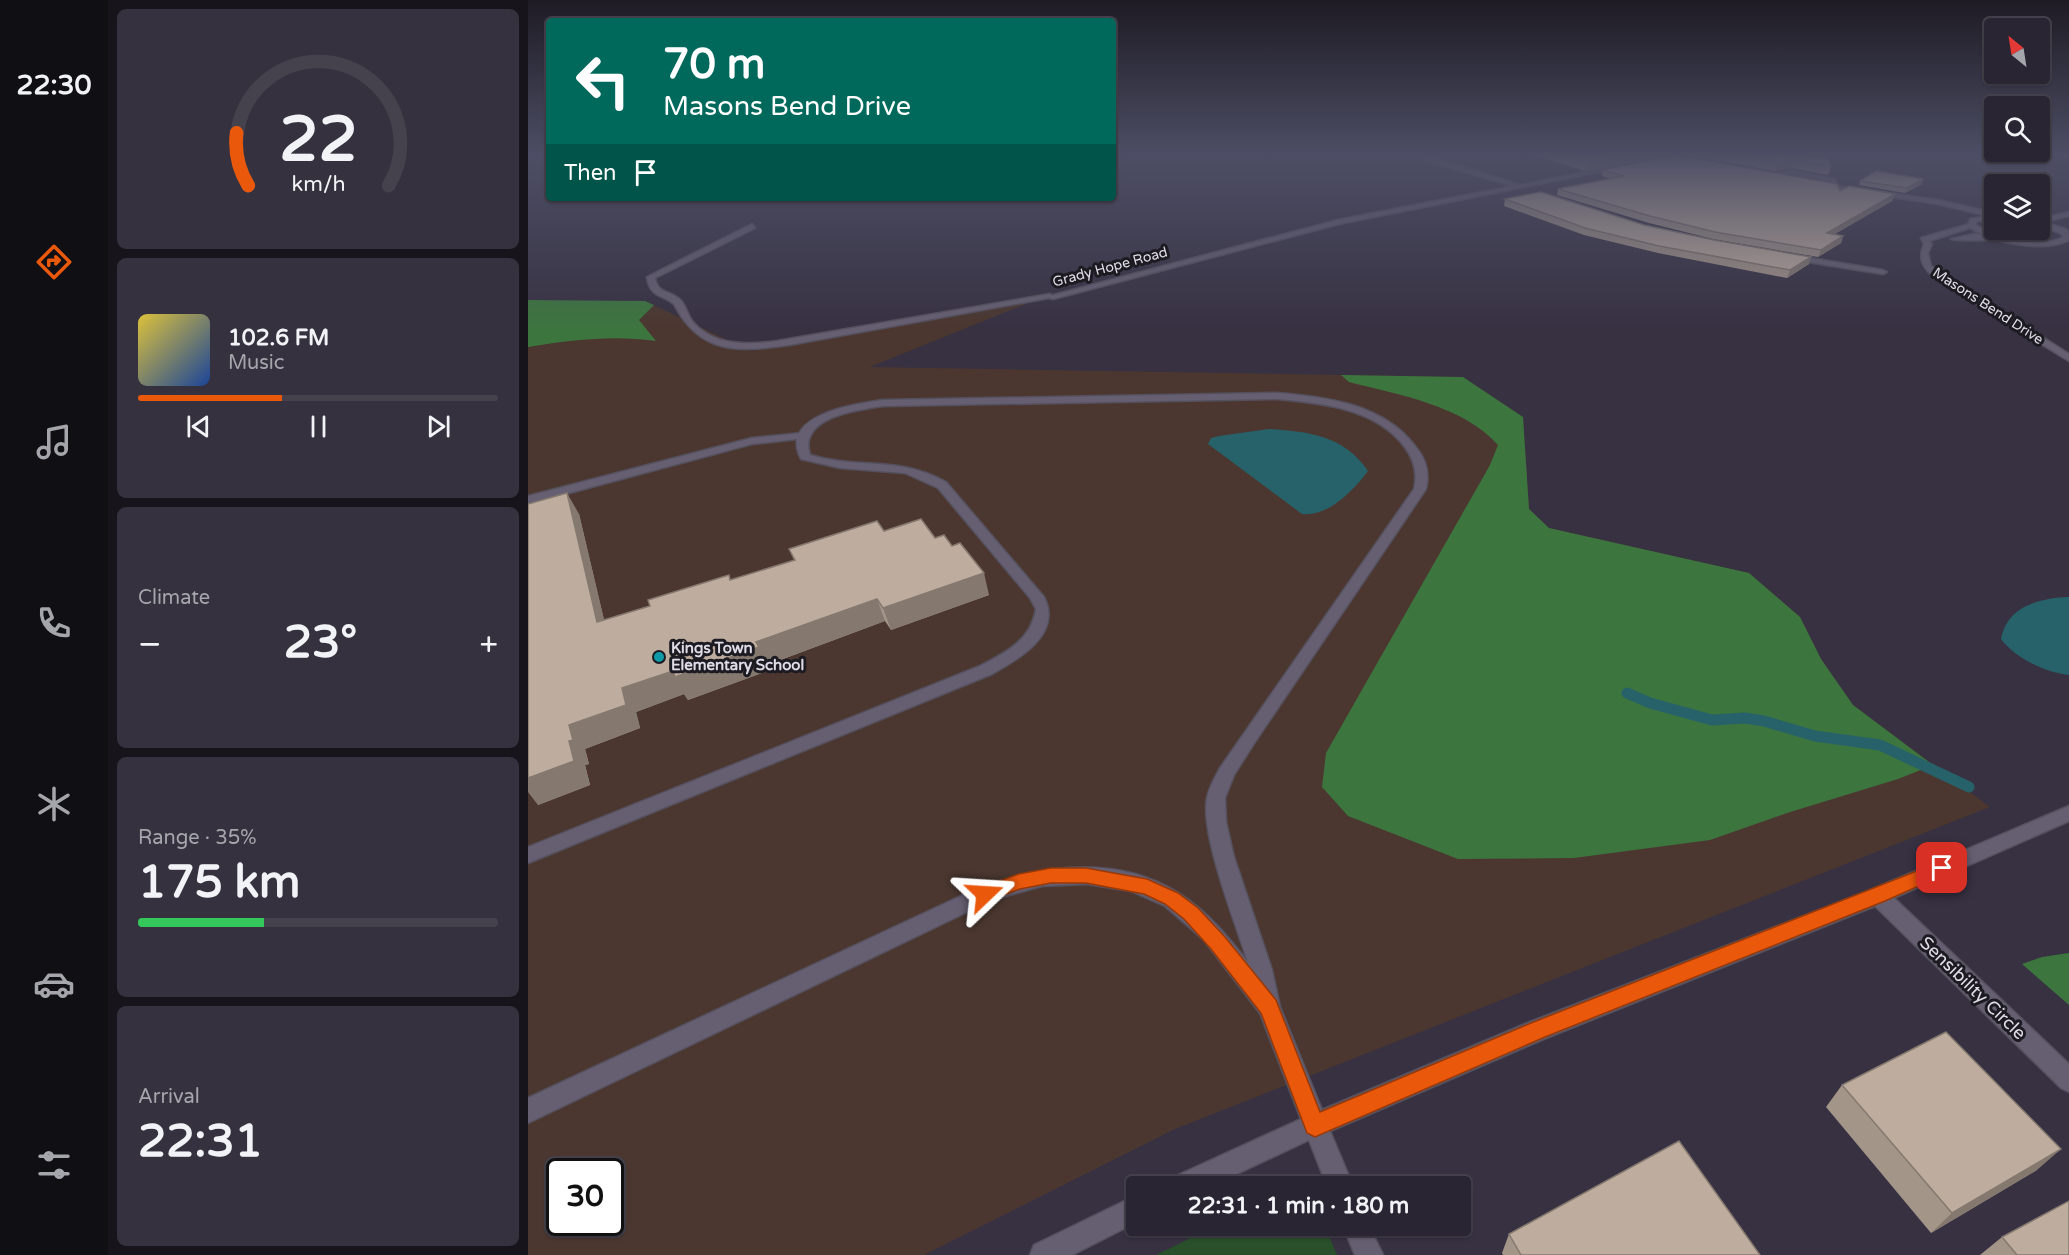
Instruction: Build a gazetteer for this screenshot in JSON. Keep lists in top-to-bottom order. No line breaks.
{"streets":{"street":["Grady Hope Road","Masons Bend Drive","Sensibility Circle"]},"places":["Kings Town Elementary School"],"north":"top left","page":{"tabs":"22:30","turn":["70 m","Masons Bend Drive"],"then":"Then","song":["102.6 FM","Music"],"tile":["Climate",["Range · 35%","175 km"],["Arrival","22:31"]],"heat":["−","23°","+"],"limit":"30","trip":"22:31 · 1 min · 180 m","gauge":["22","km/h"]}}
